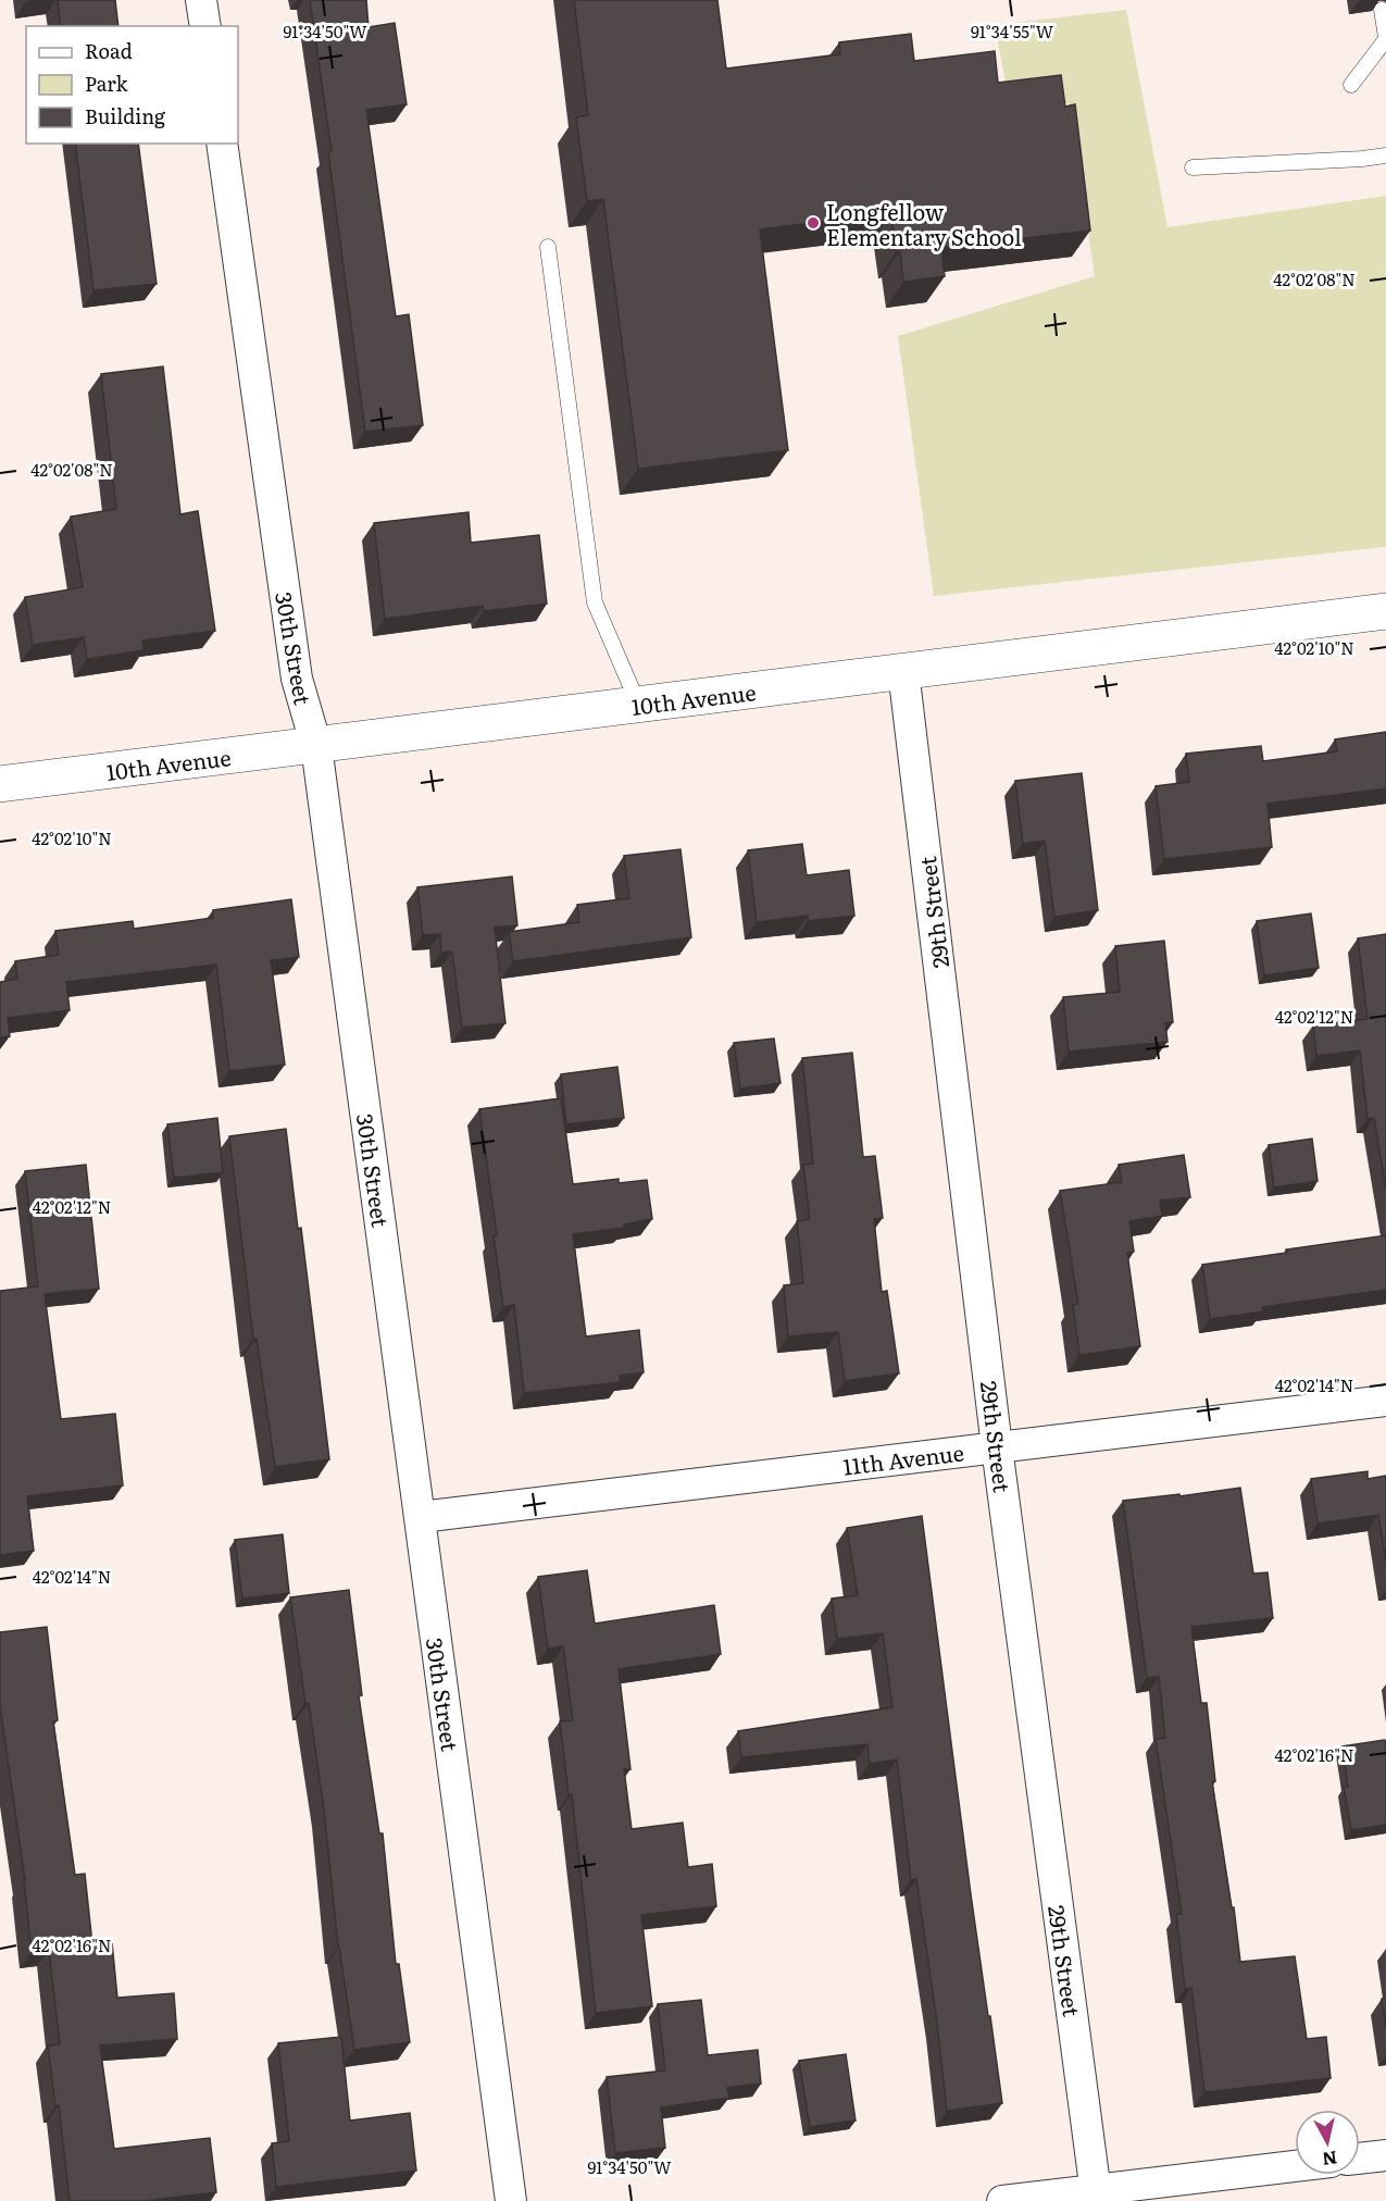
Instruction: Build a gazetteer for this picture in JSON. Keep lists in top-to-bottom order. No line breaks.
{"streets":{"street":["30th Street","10th Avenue","29th Street","11th Avenue"]},"crossings":[["30th Street","10th Avenue"],["30th Street","11th Avenue"],["10th Avenue","29th Street"],["29th Street","11th Avenue"]],"places":["Longfellow Elementary School"],"legend":["Road","Park","Building"],"north":"bottom","coordinates":["91°34'50\"W","91°34'55\"W","42°02'08\"N","42°02'10\"N","42°02'12\"N","42°02'14\"N","42°02'16\"N"]}
